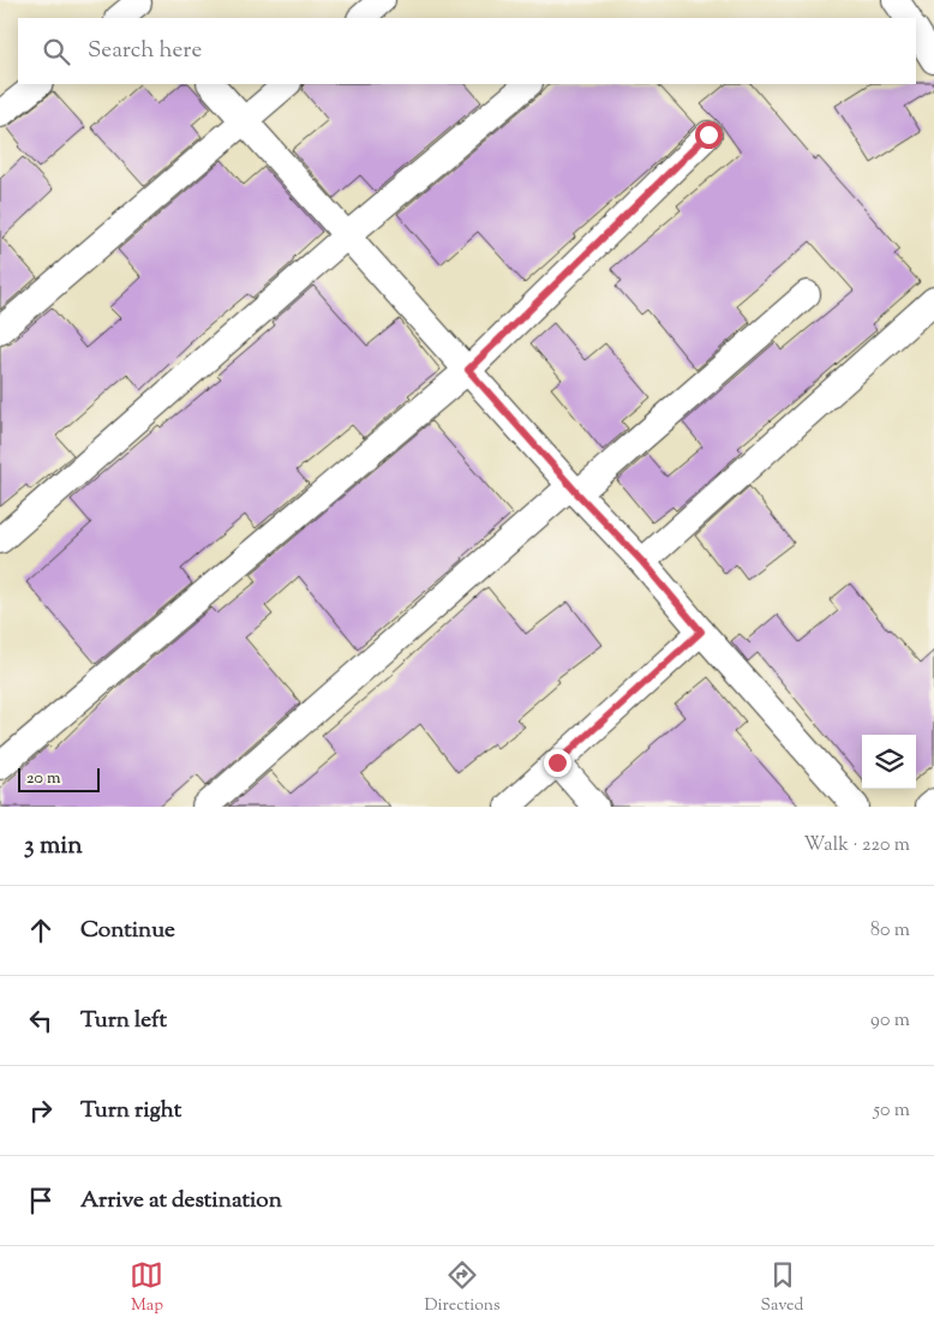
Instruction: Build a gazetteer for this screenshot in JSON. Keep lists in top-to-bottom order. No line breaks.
{"scale_bar":"20 m","page":{"search":"Search here","scale":"20 m","heading":["3 min","Walk · 220 m"],"list":[["Continue","80 m"],["Turn left","90 m"],["Turn right","50 m"],"Arrive at destination"],"nav":["Map","Directions","Saved"]}}
